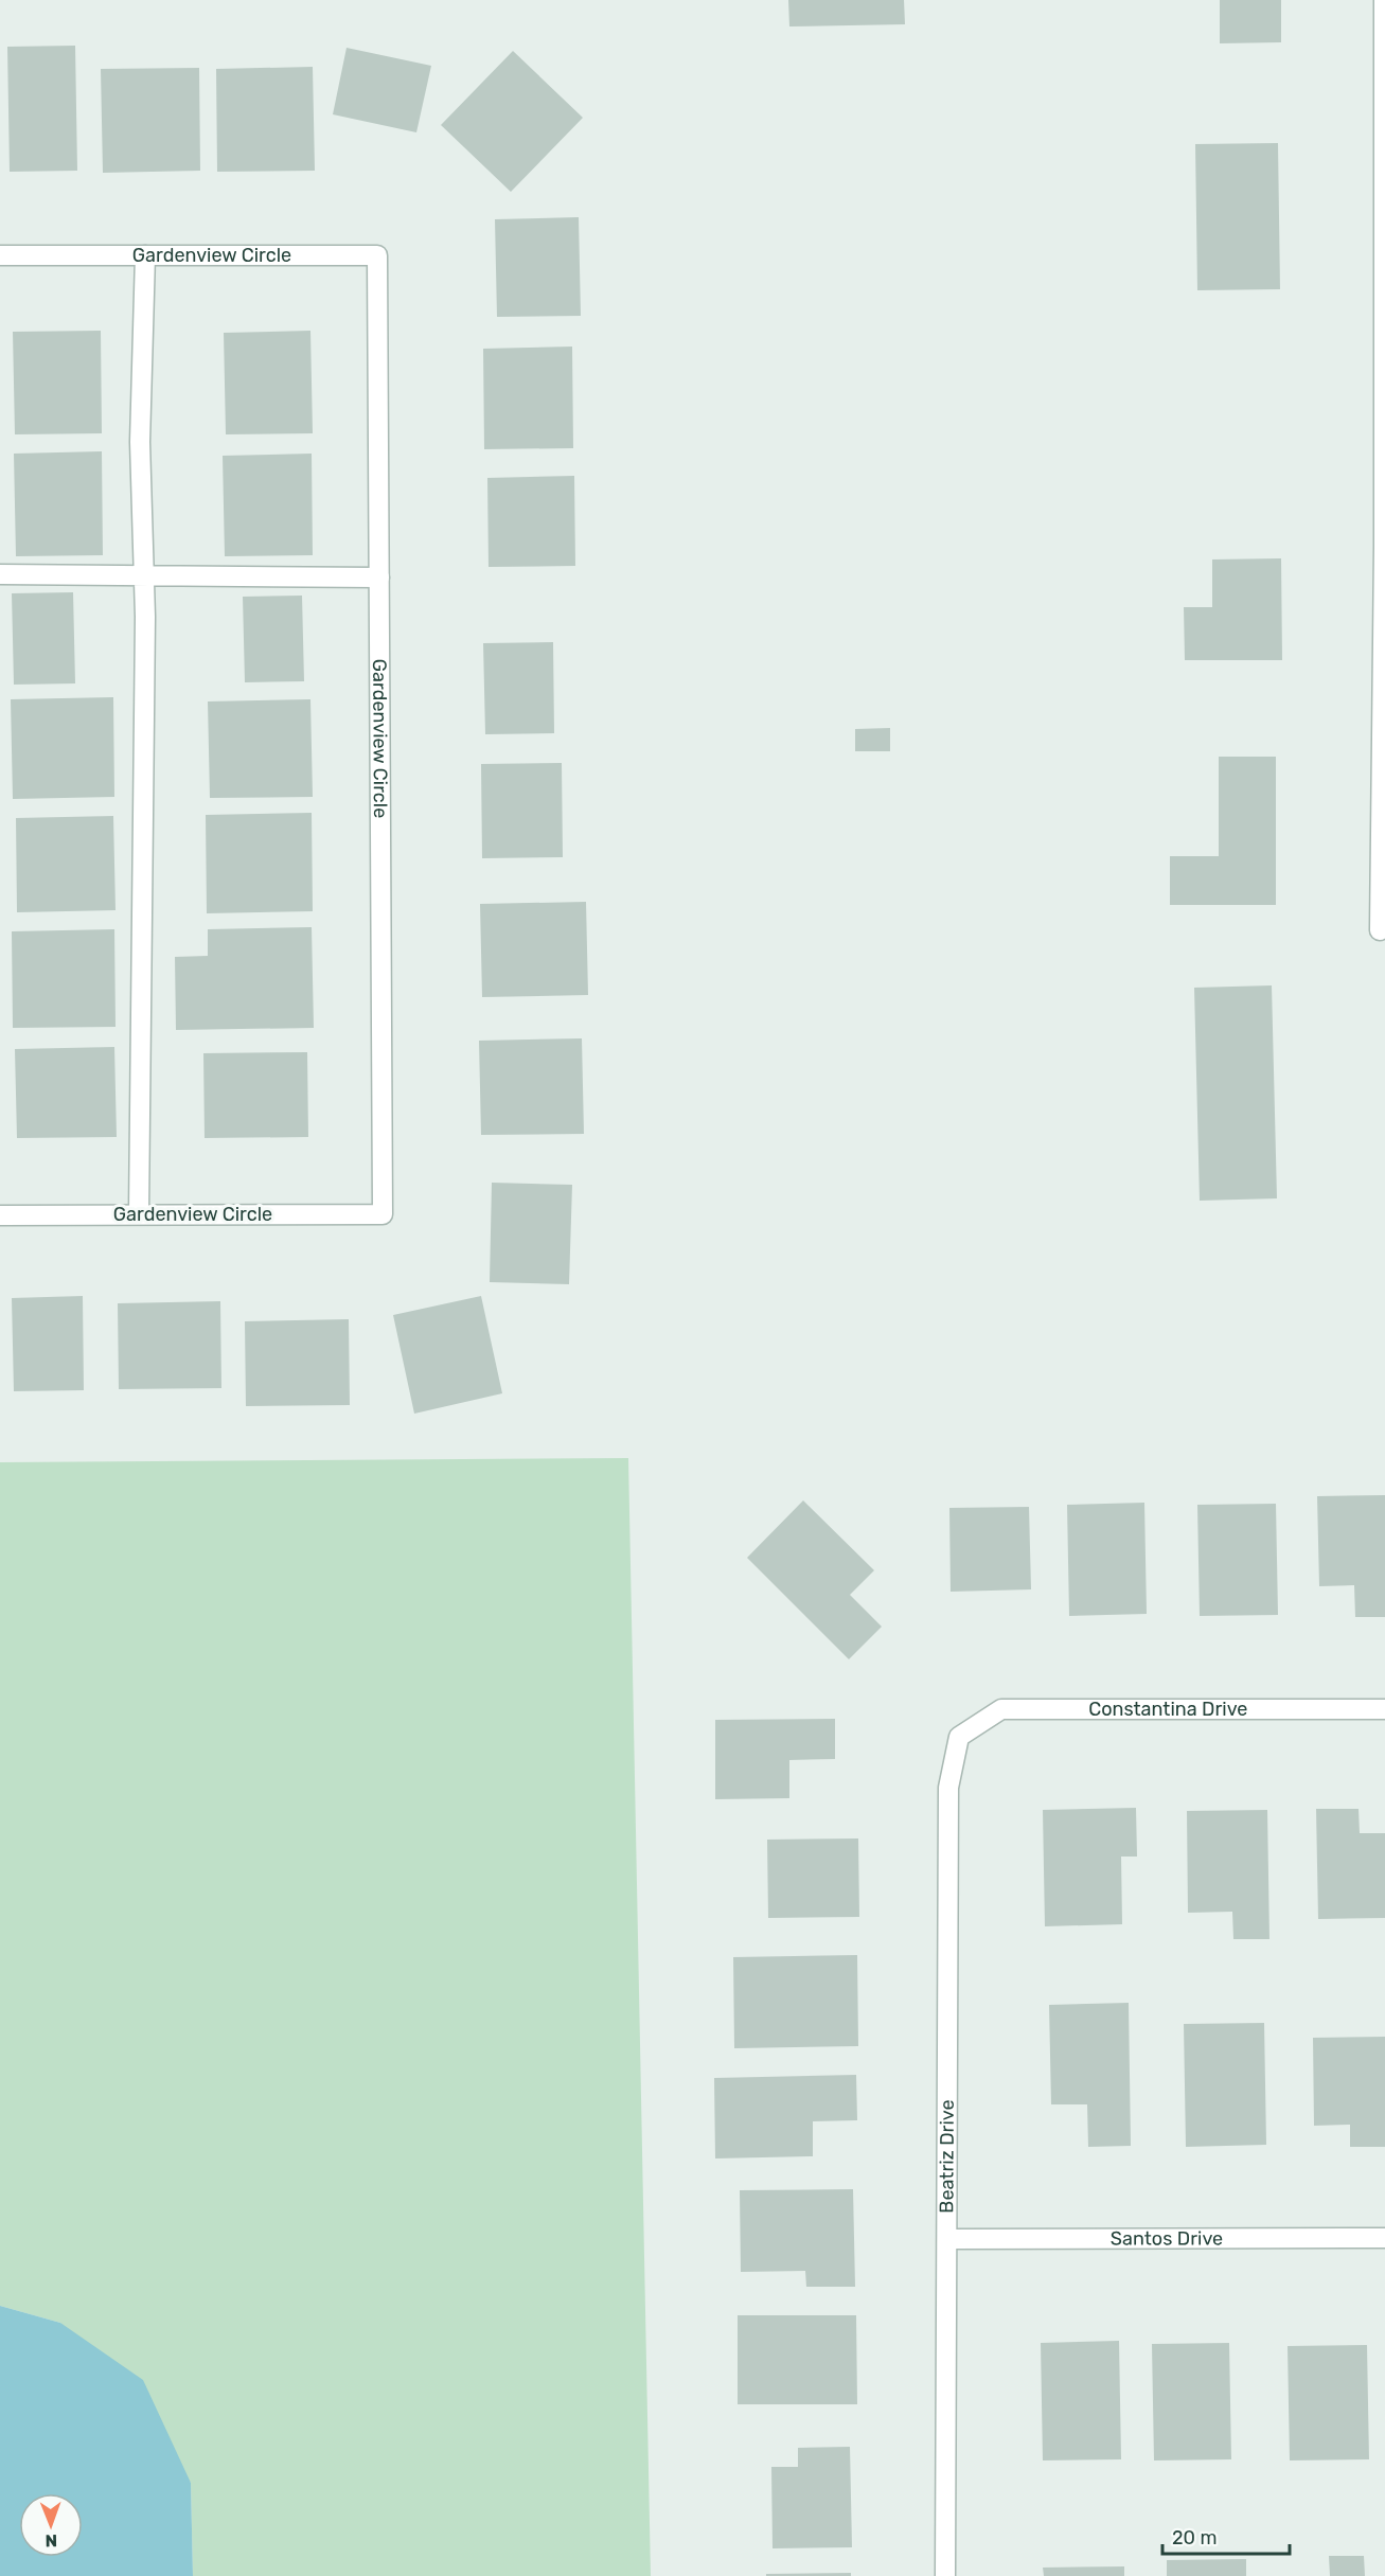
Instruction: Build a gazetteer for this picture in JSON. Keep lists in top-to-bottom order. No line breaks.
{"streets":{"street":["Gardenview Circle","Constantina Drive","Beatriz Drive","Santos Drive"]},"crossings":[["Constantina Drive","Beatriz Drive"],["Beatriz Drive","Santos Drive"]],"scale_bar":"20 m","north":"bottom"}
